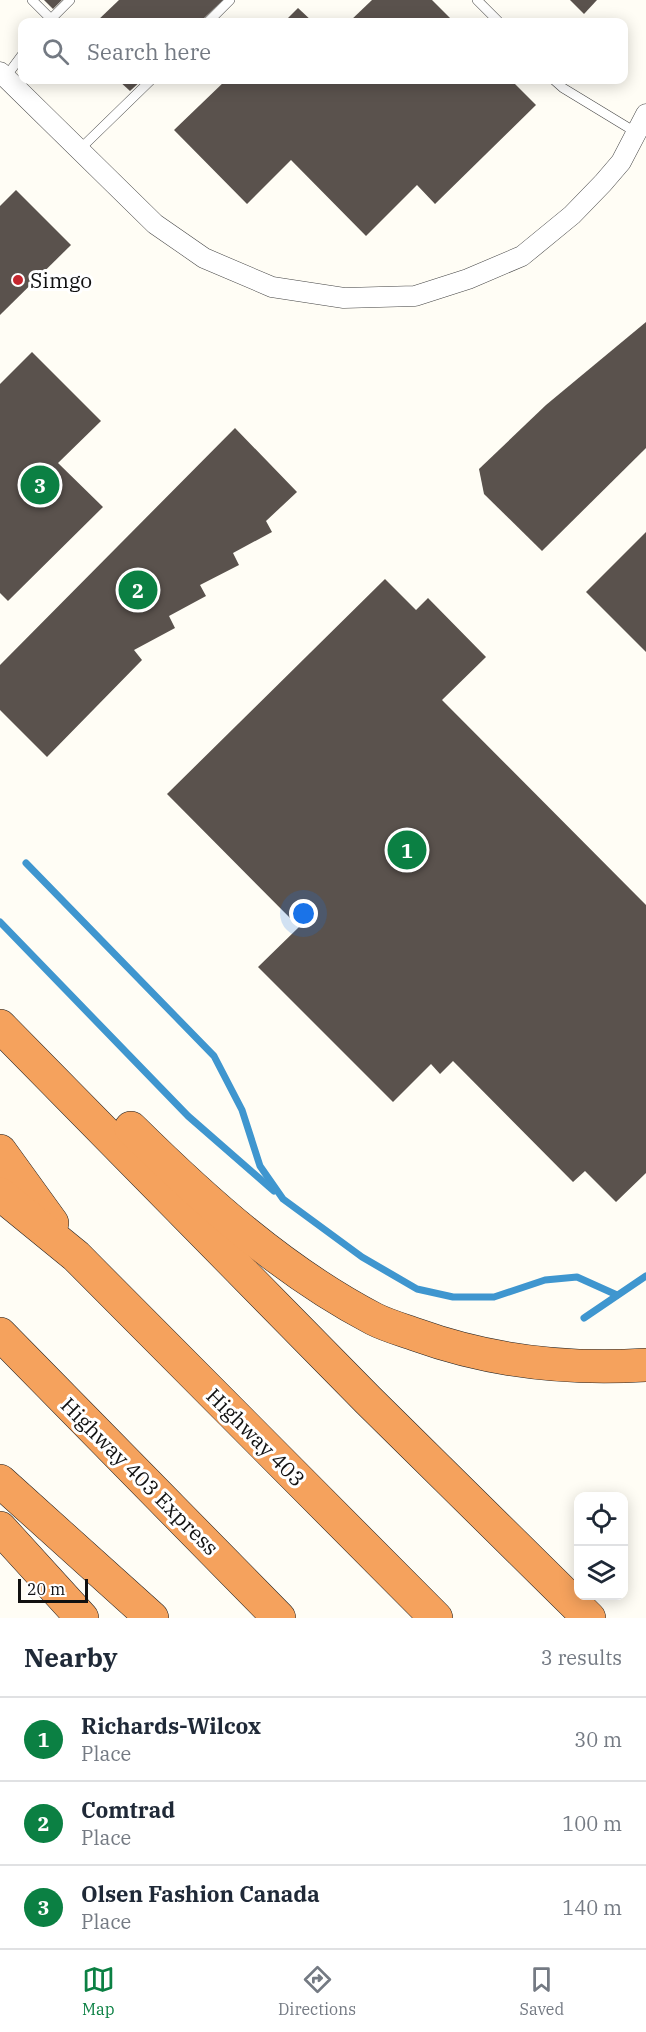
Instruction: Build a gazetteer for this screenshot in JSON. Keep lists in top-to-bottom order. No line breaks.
{"streets":{"highway":["Highway 403","Highway 403 Express"]},"places":["Simgo"],"scale_bar":"20 m","page":{"search":"Search here","pins":["3","2","1"],"scale":"20 m","heading":["Nearby","3 results"],"list":[{"mark":"1","name":"Richards-Wilcox","note":"Place","value":"30 m"},{"mark":"2","name":"Comtrad","note":"Place","value":"100 m"},{"mark":"3","name":"Olsen Fashion Canada","note":"Place","value":"140 m"}],"nav":["Map","Directions","Saved"]}}
